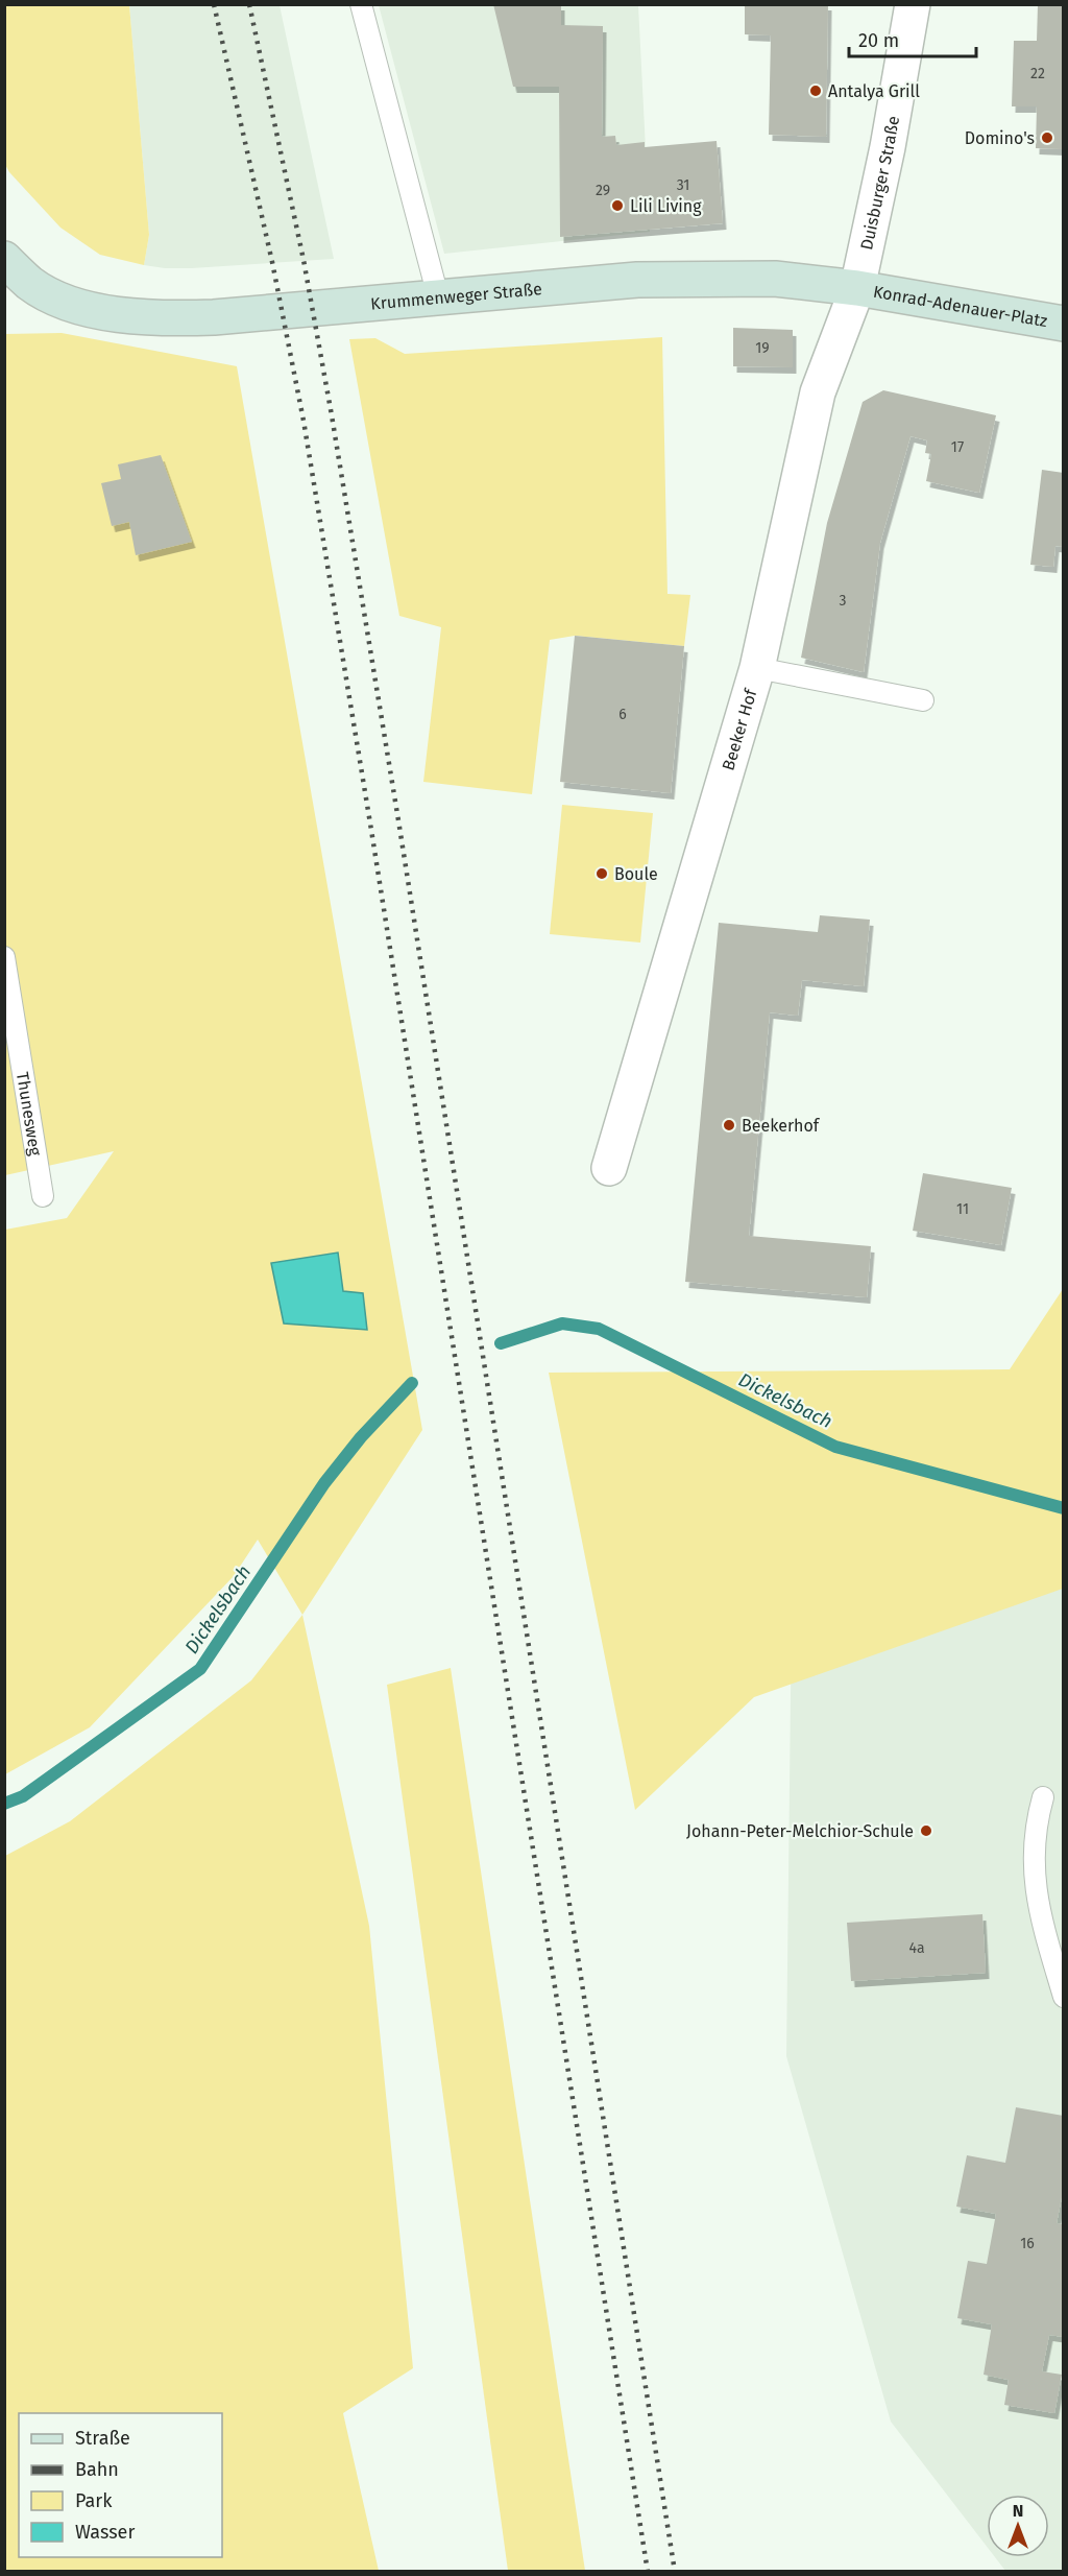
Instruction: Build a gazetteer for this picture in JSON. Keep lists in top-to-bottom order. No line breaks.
{"streets":{"main road":["Krummenweger Straße","Konrad-Adenauer-Platz"],"street":["Duisburger Straße","Beeker Hof"],"lane":["Thunesweg"]},"crossings":[["Duisburger Straße","Krummenweger Straße"],["Duisburger Straße","Konrad-Adenauer-Platz"],["Duisburger Straße","Beeker Hof"],["Krummenweger Straße","Konrad-Adenauer-Platz"],["Krummenweger Straße","Beeker Hof"],["Konrad-Adenauer-Platz","Beeker Hof"]],"water":["Dickelsbach"],"places":["Antalya Grill","Domino's","Lili Living","Boule","Beekerhof","Johann-Peter-Melchior-Schule"],"house_numbers":["22","31","29","19","17","3","6","11","4a","16"],"legend":["Straße","Bahn","Park","Wasser"],"scale_bar":"20 m","north":"top"}
